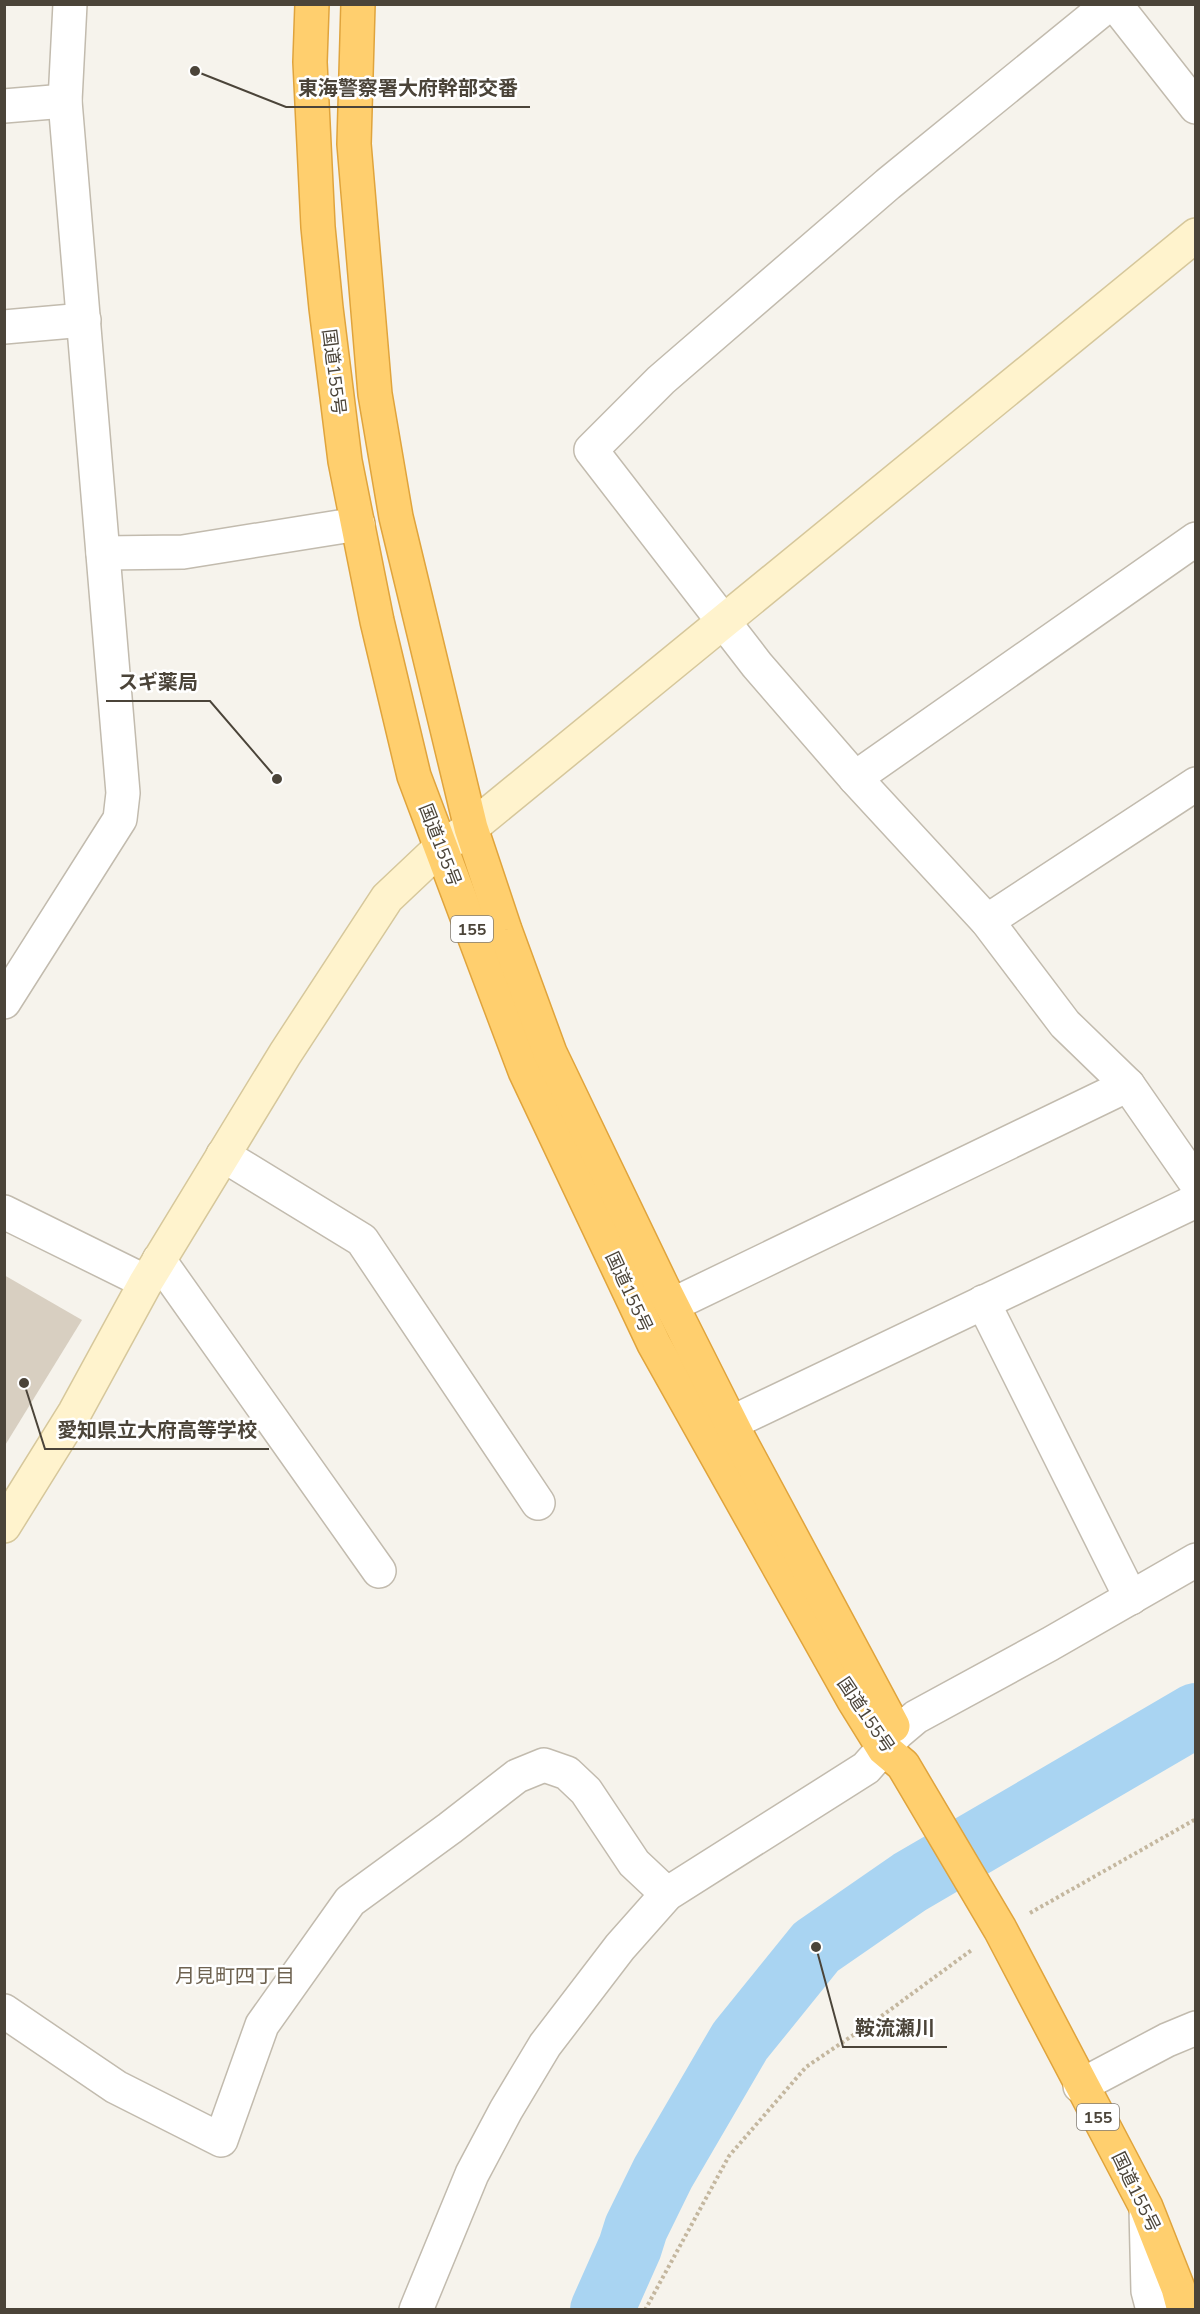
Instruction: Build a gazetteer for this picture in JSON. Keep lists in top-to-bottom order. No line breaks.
{"streets":{"highway":["国道155号","155"]},"districts":["月見町四丁目"],"places":["東海警察署大府幹部交番","スギ薬局","愛知県立大府高等学校","鞍流瀬川"]}
